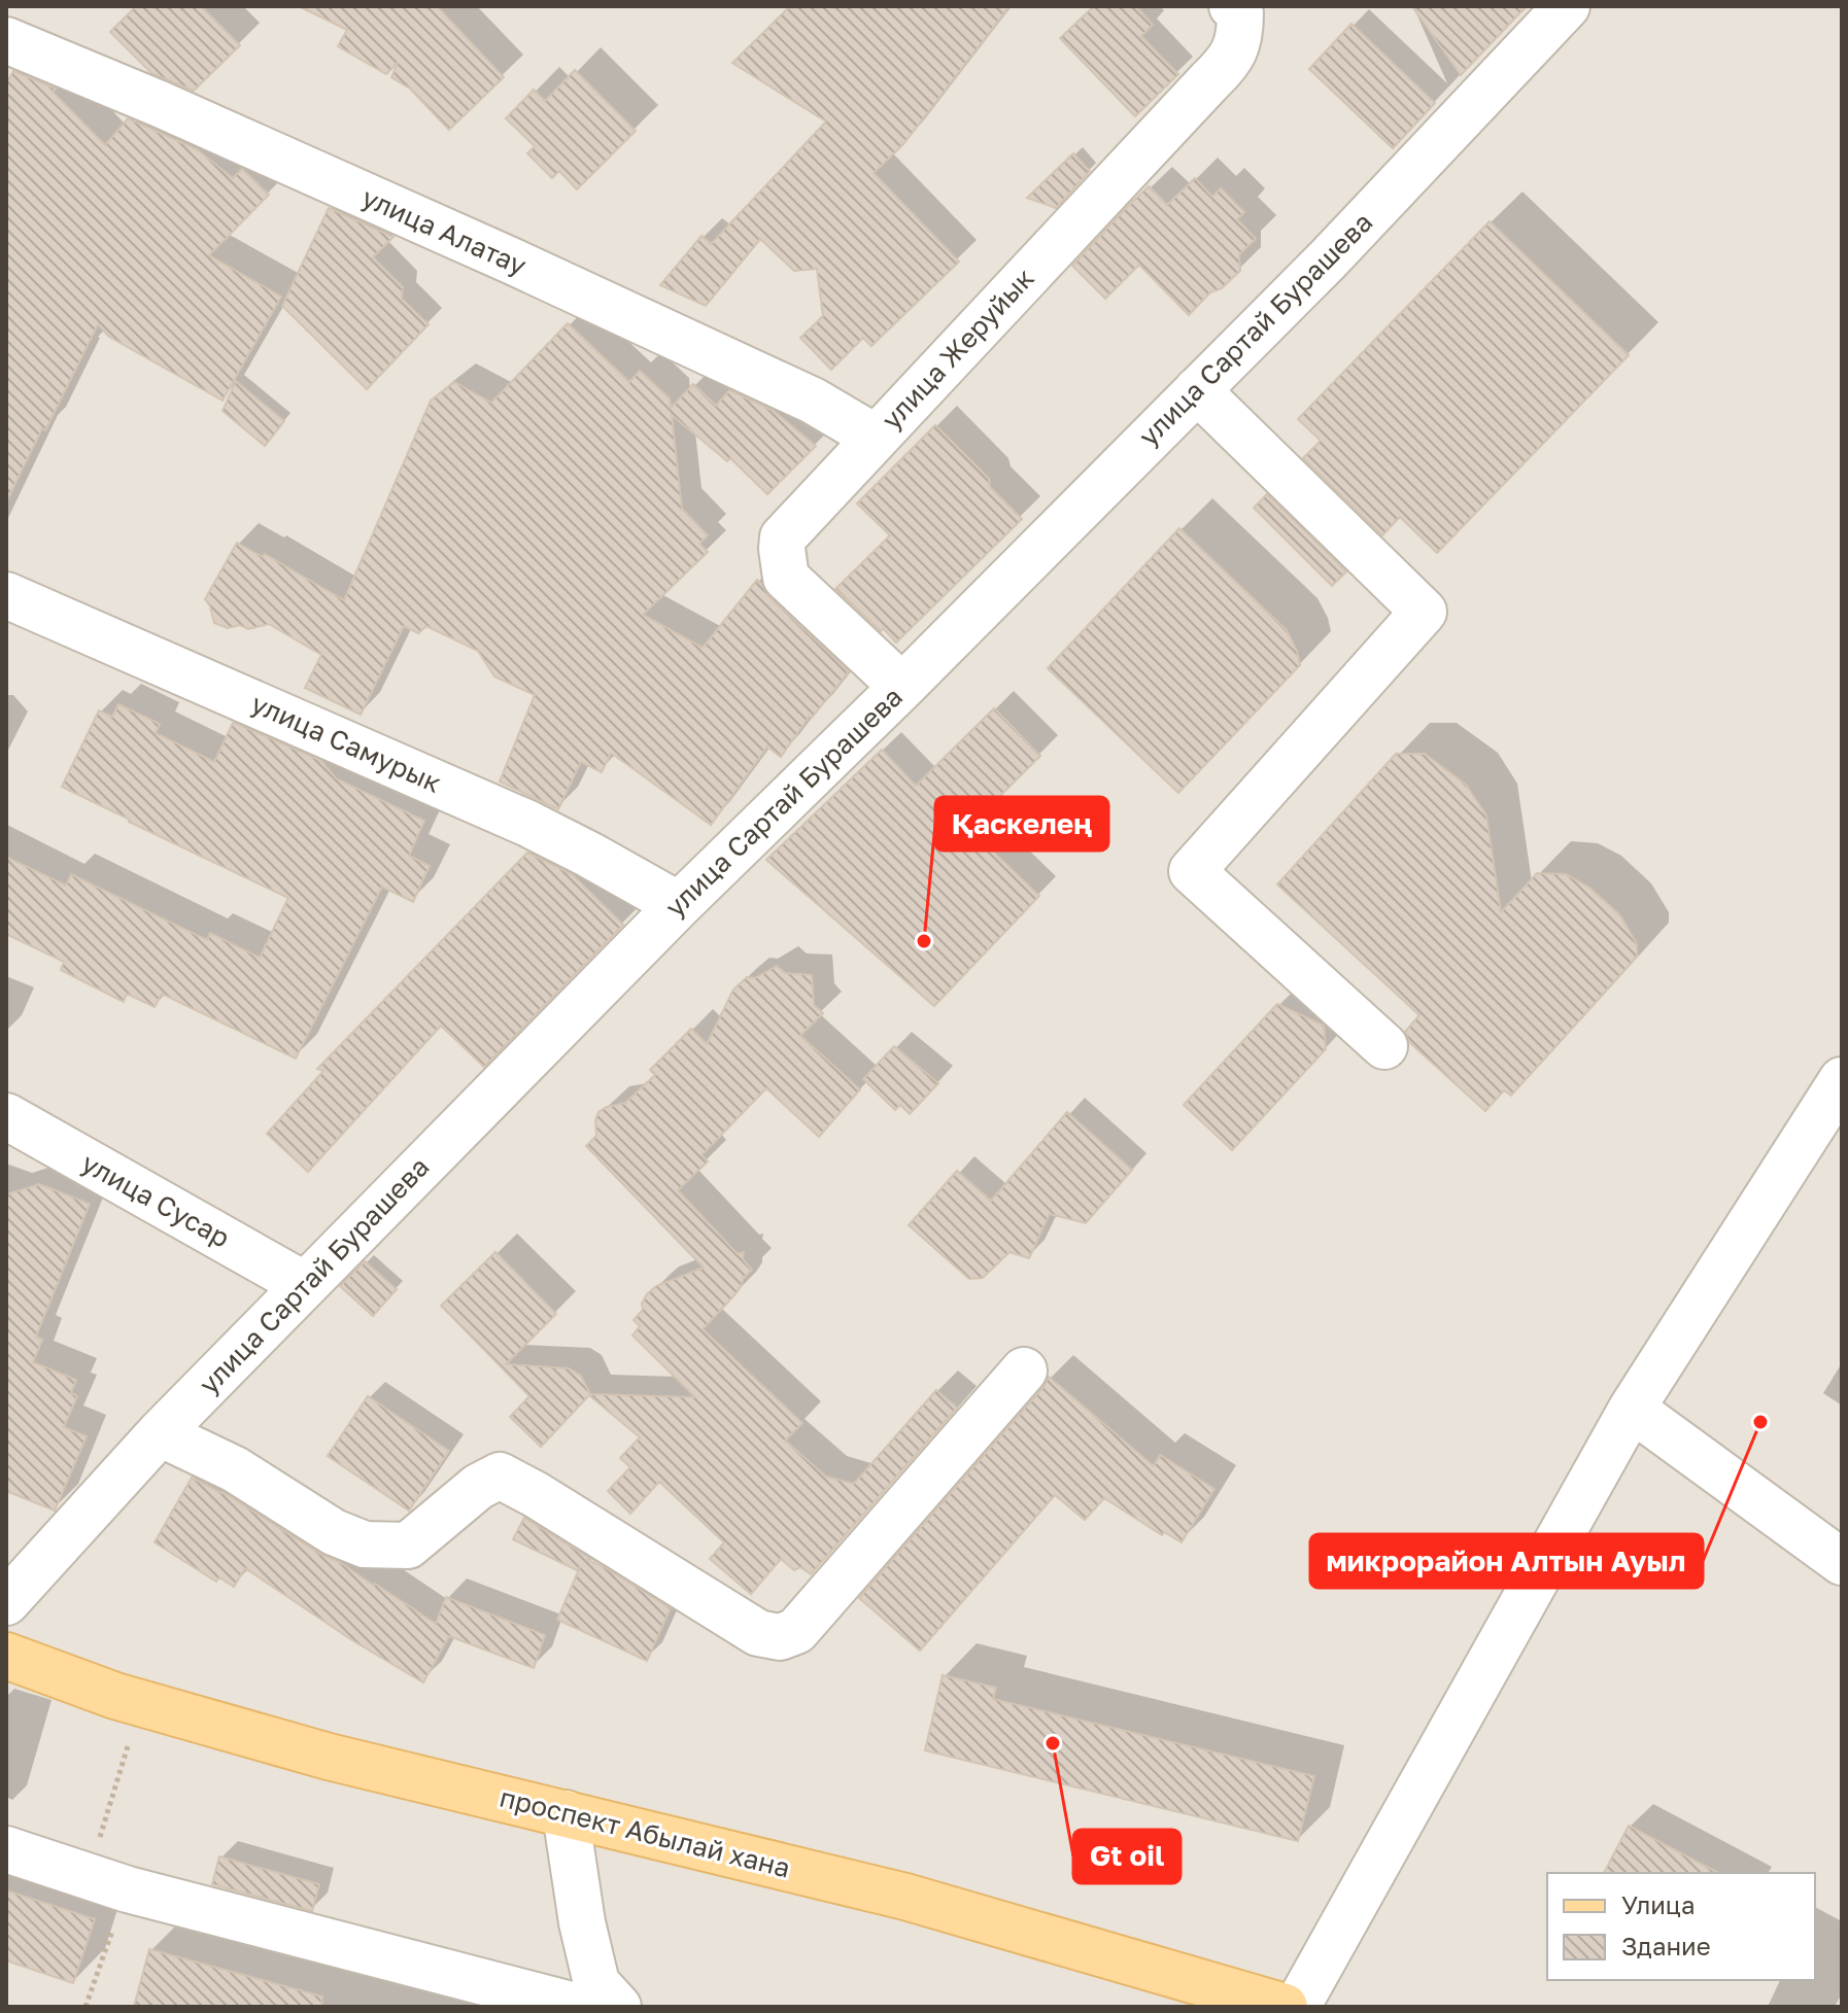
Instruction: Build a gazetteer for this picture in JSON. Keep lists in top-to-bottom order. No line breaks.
{"streets":{"main road":["проспект Абылай хана"],"street":["улица Алатау","улица Сартай Бурашева","улица Жеруйык","улица Самурык","улица Сусар"]},"crossings":[["улица Алатау","улица Жеруйык"],["улица Сартай Бурашева","улица Жеруйык"],["улица Сартай Бурашева","улица Самурык"],["улица Сартай Бурашева","улица Сусар"]],"places":["Қаскелең","микрорайон Алтын Ауыл","Gt oil"],"legend":["Улица","Здание"]}
